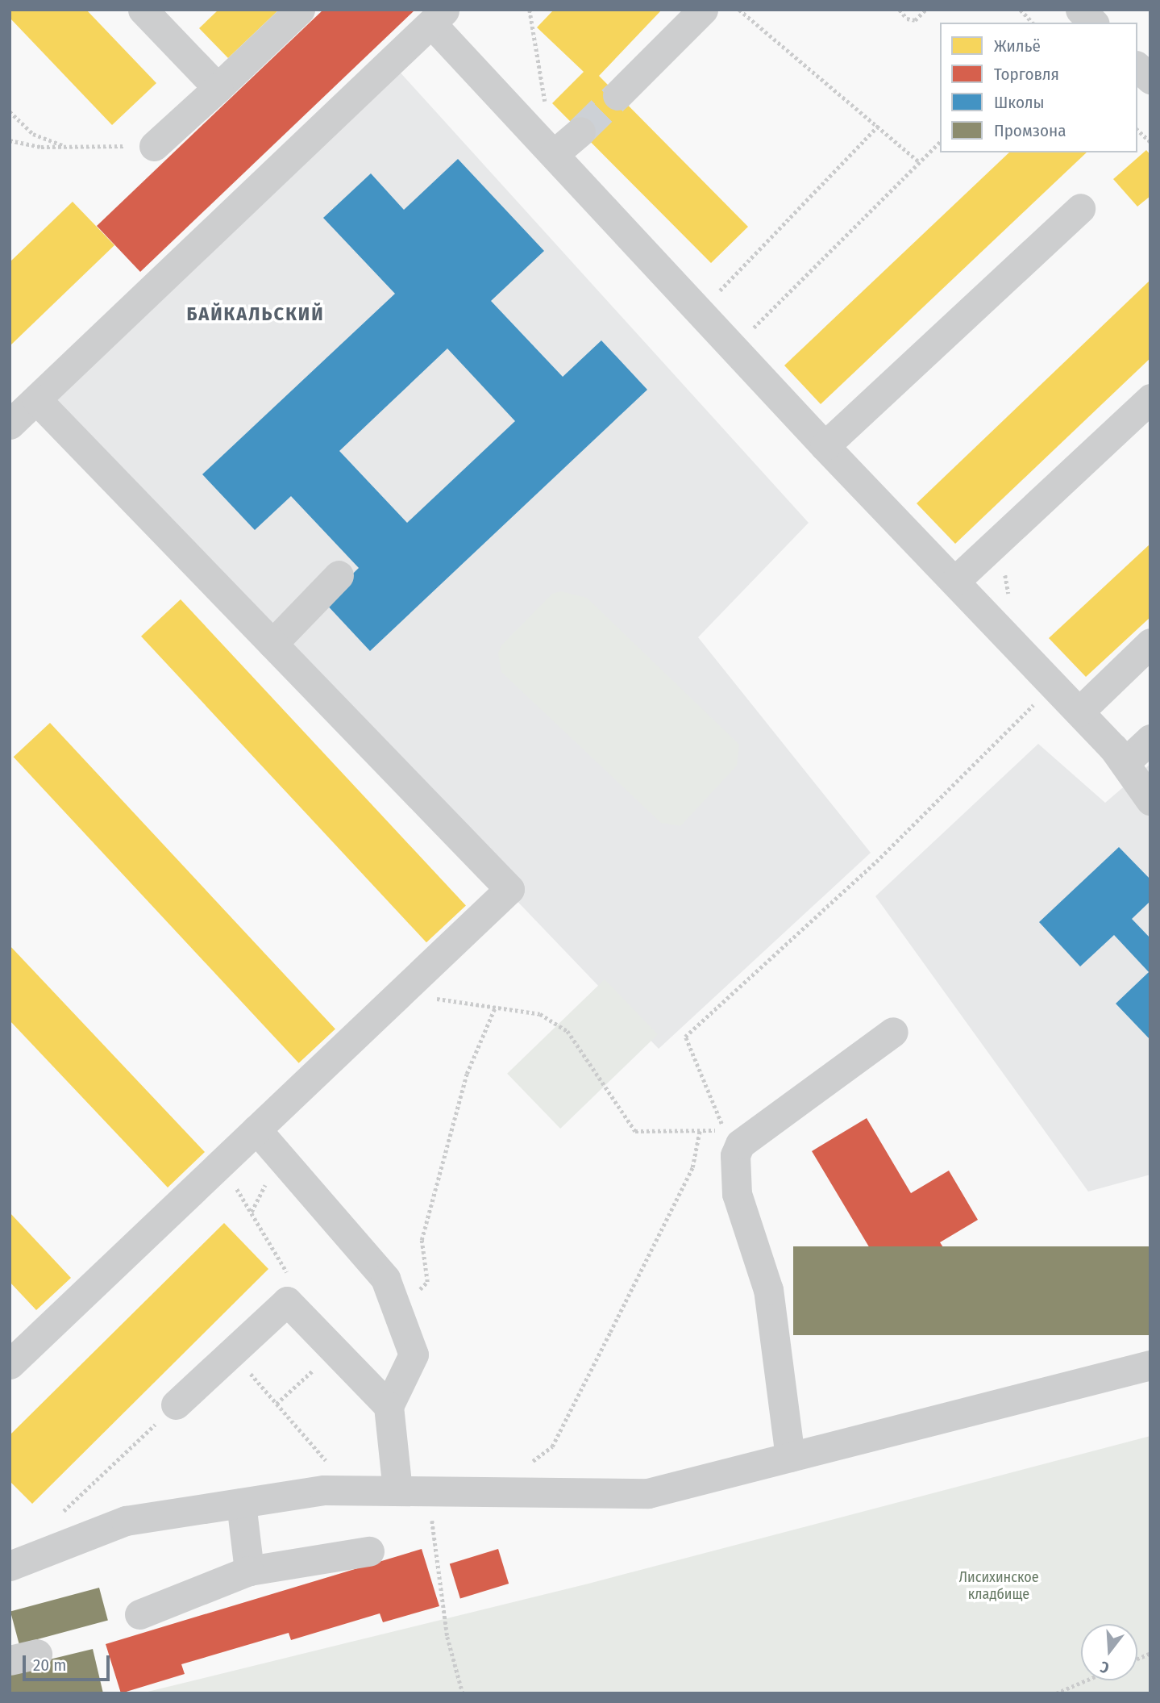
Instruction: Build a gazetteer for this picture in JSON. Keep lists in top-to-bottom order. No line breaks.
{"districts":["БАЙКАЛЬСКИЙ"],"parks":["Лисихинское кладбище"],"legend":["Жильё","Торговля","Школы","Промзона"],"scale_bar":"20 m","north":"bottom"}
